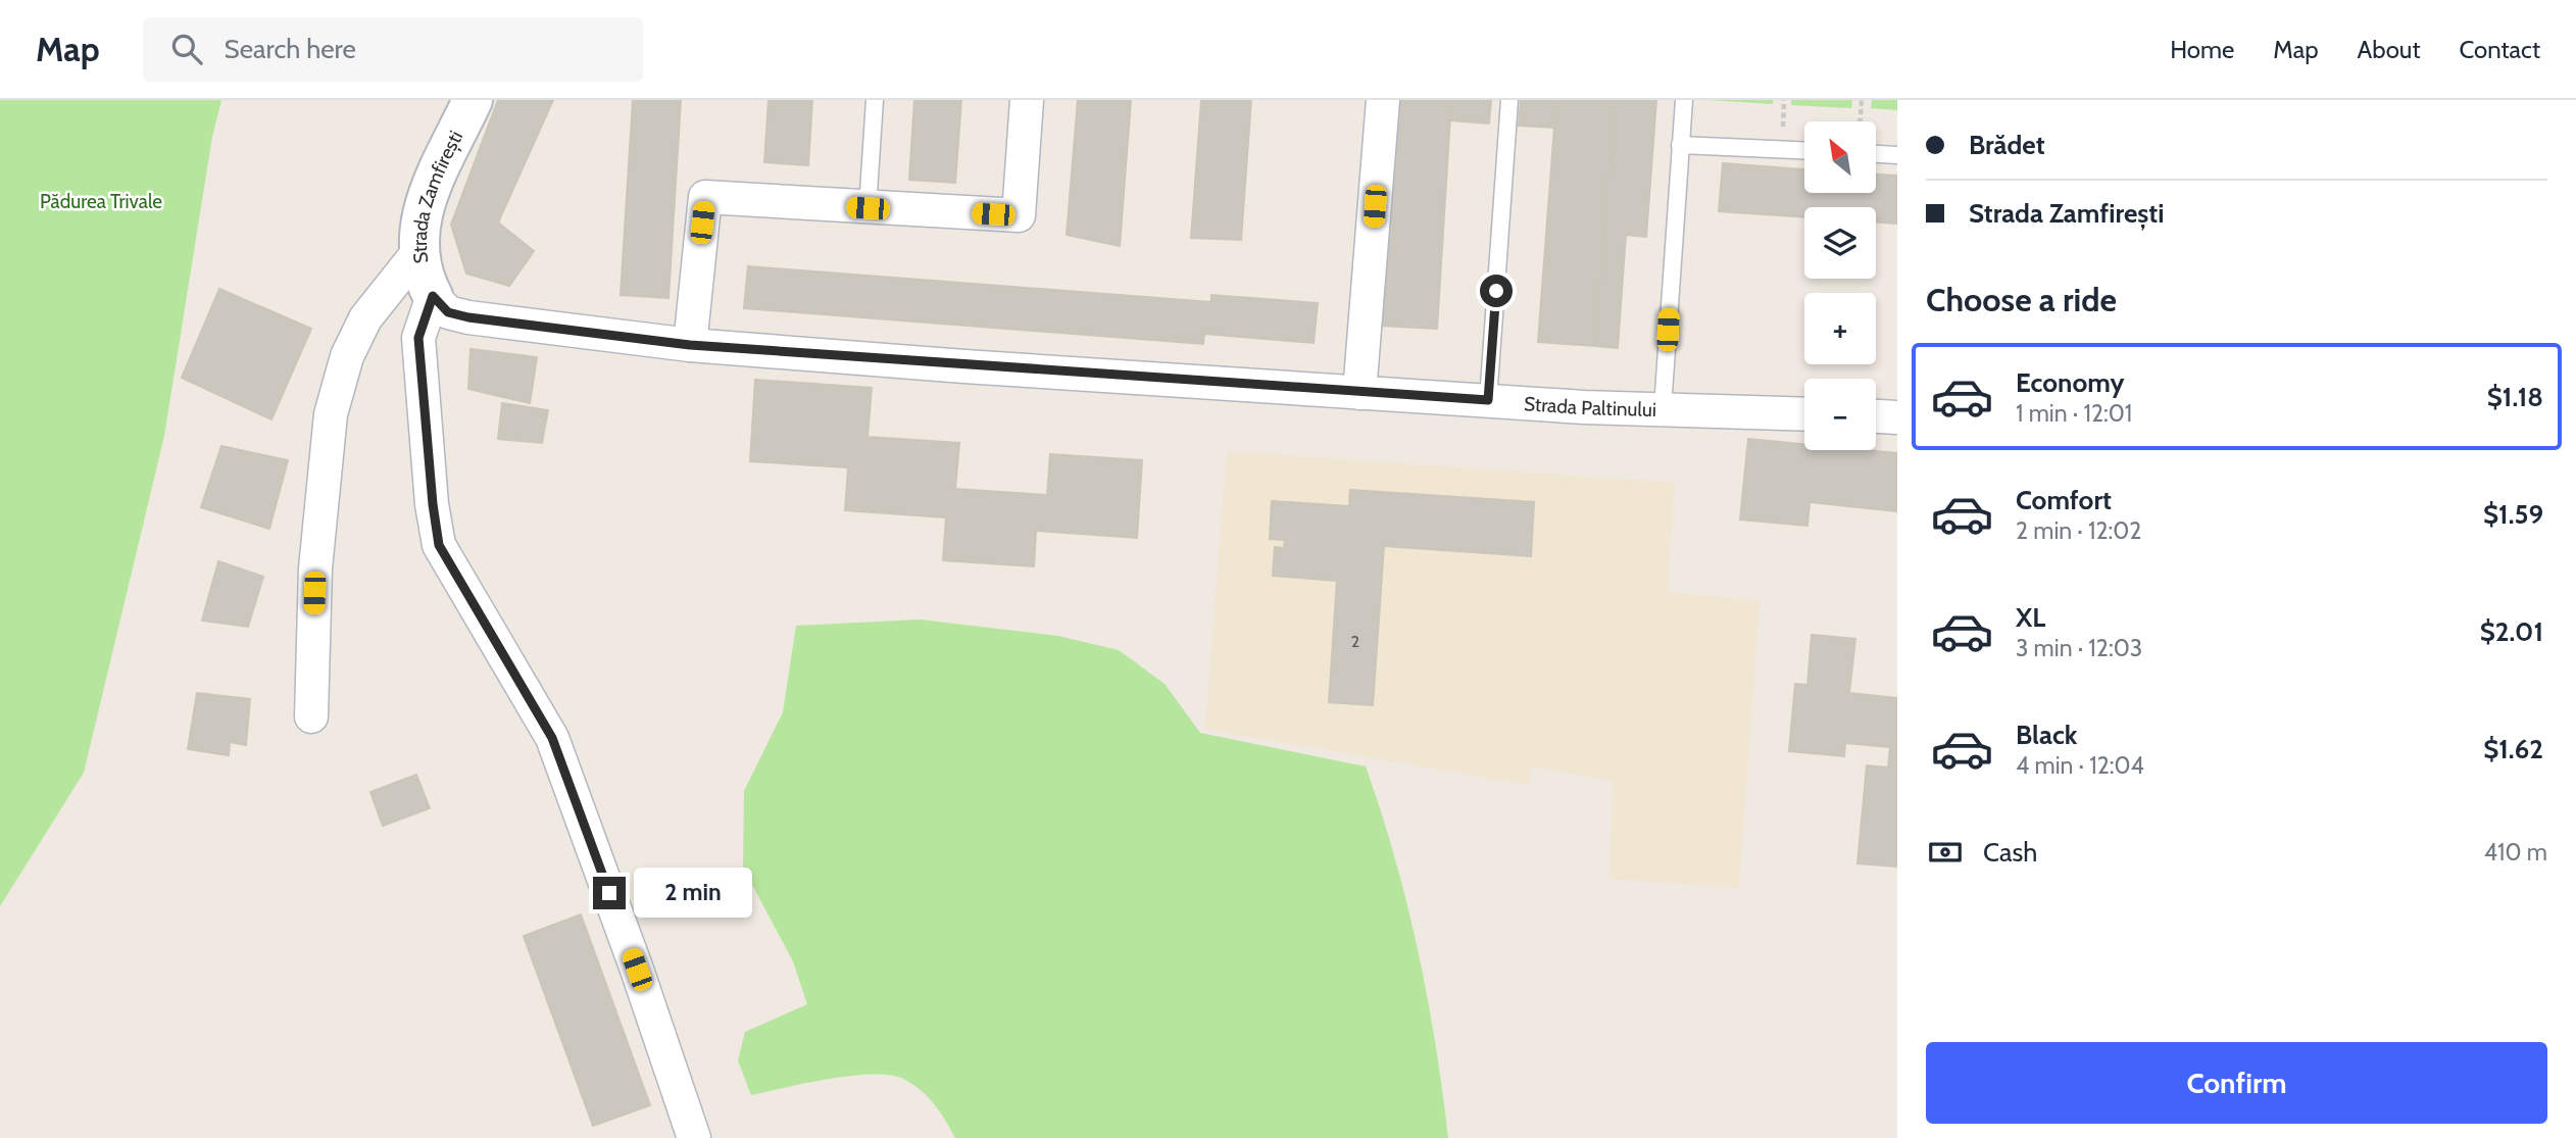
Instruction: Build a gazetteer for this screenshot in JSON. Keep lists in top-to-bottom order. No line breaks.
{"streets":{"street":["Strada Zamfirești","Strada Paltinului"]},"crossings":[["Strada Zamfirești","Strada Paltinului"]],"parks":["Pădurea Trivale"],"house_numbers":["2"],"north":"top left","page":{"header":"Map","search":"Search here","nav":["Home","Map","About","Contact"],"banner":["Brădet","Strada Zamfirești"],"map_buttons":["+","−"],"heading":"Choose a ride","list":[{"name":"Economy","note":"1 min · 12:01","value":"$1.18"},{"name":"Comfort","note":"2 min · 12:02","value":"$1.59"},{"name":"XL","note":"3 min · 12:03","value":"$2.01"},{"name":"Black","note":"4 min · 12:04","value":"$1.62"}],"pay":["Cash","410 m"],"bubble":"2 min","buttons":"Confirm"}}
